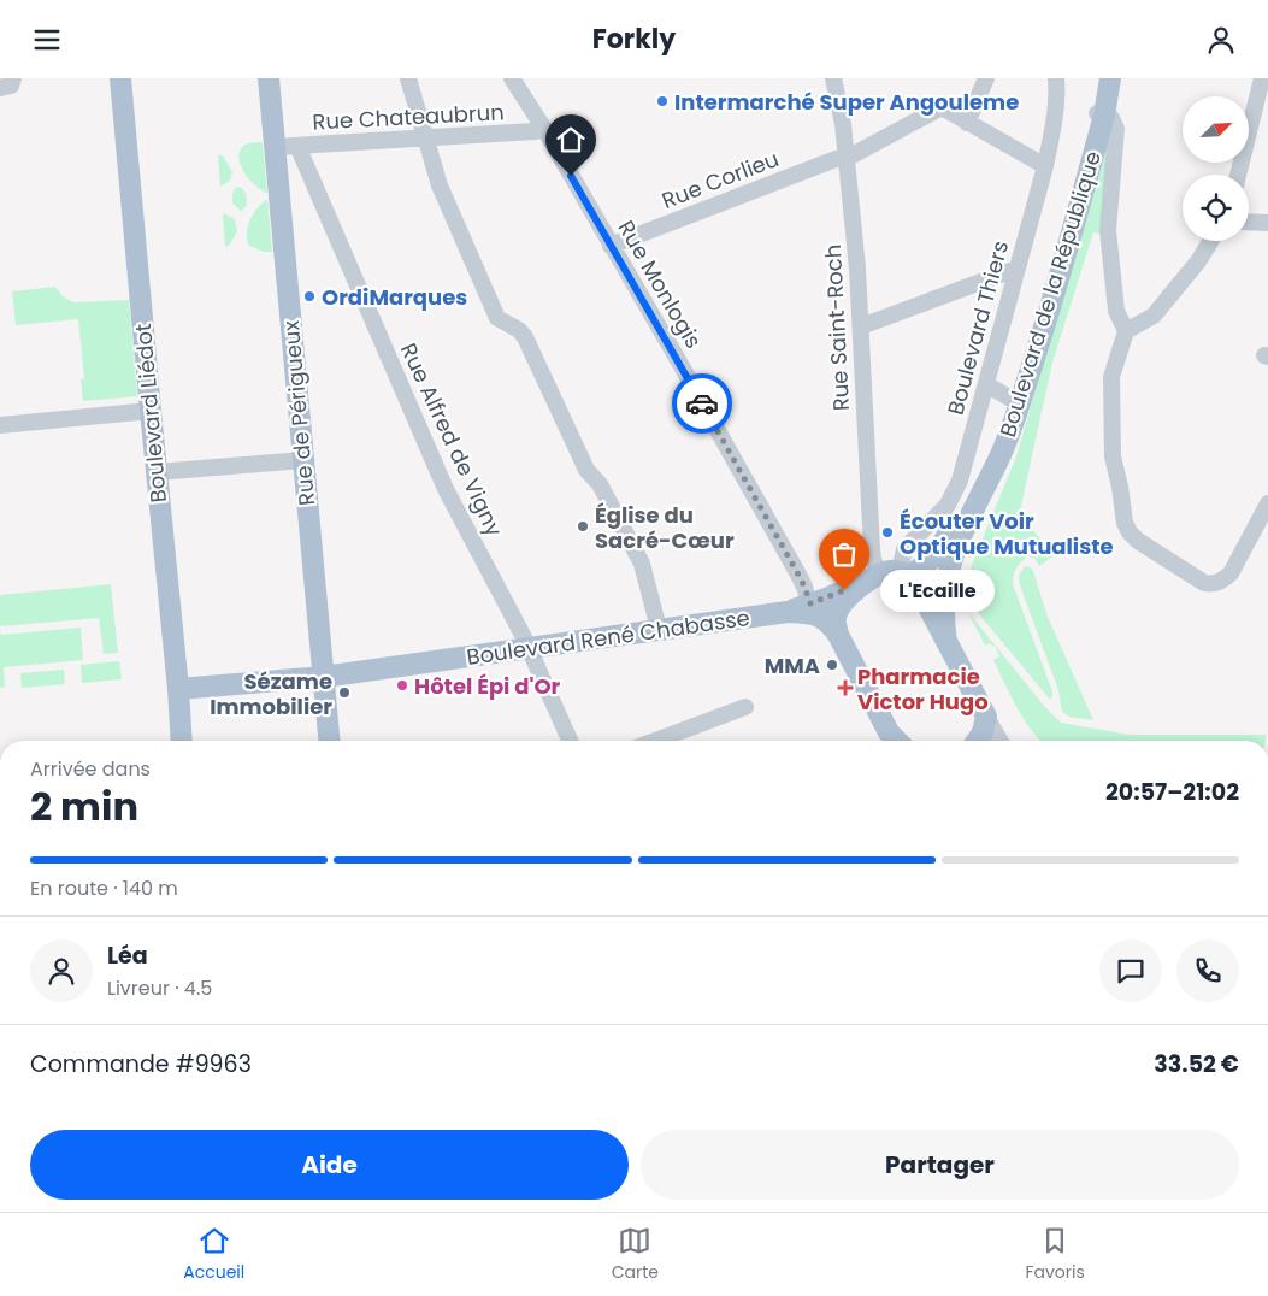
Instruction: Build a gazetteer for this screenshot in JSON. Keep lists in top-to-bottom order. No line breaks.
{"streets":{"main road":["Boulevard de la République","Boulevard Liédot","Rue de Périgueux","Boulevard René Chabasse"],"street":["Rue Chateaubrun","Rue Corlieu","Rue Monlogis","Rue Saint-Roch","Boulevard Thiers","Rue Alfred de Vigny"]},"crossings":[["Rue Chateaubrun","Rue Monlogis"],["Rue Chateaubrun","Rue de Périgueux"],["Rue Chateaubrun","Rue Alfred de Vigny"],["Rue Corlieu","Rue Monlogis"],["Rue Corlieu","Rue Saint-Roch"],["Rue Monlogis","Boulevard René Chabasse"],["Boulevard de la République","Rue Saint-Roch"],["Boulevard de la République","Boulevard Thiers"],["Boulevard de la République","Boulevard René Chabasse"],["Rue Saint-Roch","Boulevard Thiers"],["Rue Saint-Roch","Boulevard René Chabasse"],["Boulevard Thiers","Boulevard René Chabasse"],["Boulevard Liédot","Boulevard René Chabasse"],["Rue de Périgueux","Boulevard René Chabasse"],["Rue Alfred de Vigny","Boulevard René Chabasse"]],"places":{"other":["Intermarché Super Angouleme","OrdiMarques","Église du Sacré-Cœur","Écouter Voir Optique Mutualiste","L'Ecaille","MMA","Hôtel Épi d'Or","Sézame Immobilier"],"health":["Pharmacie Victor Hugo"]},"north":"top right","page":{"header":"Forkly","bubble":"L'Ecaille","heading":["2 min","Arrivée dans","20:57–21:02"],"panel":["Léa","Livreur · 4.5","Commande #9963","33.52 €"],"bar":"En route · 140 m","buttons":["Aide","Partager"],"tabs":["Accueil","Carte","Favoris"]}}
